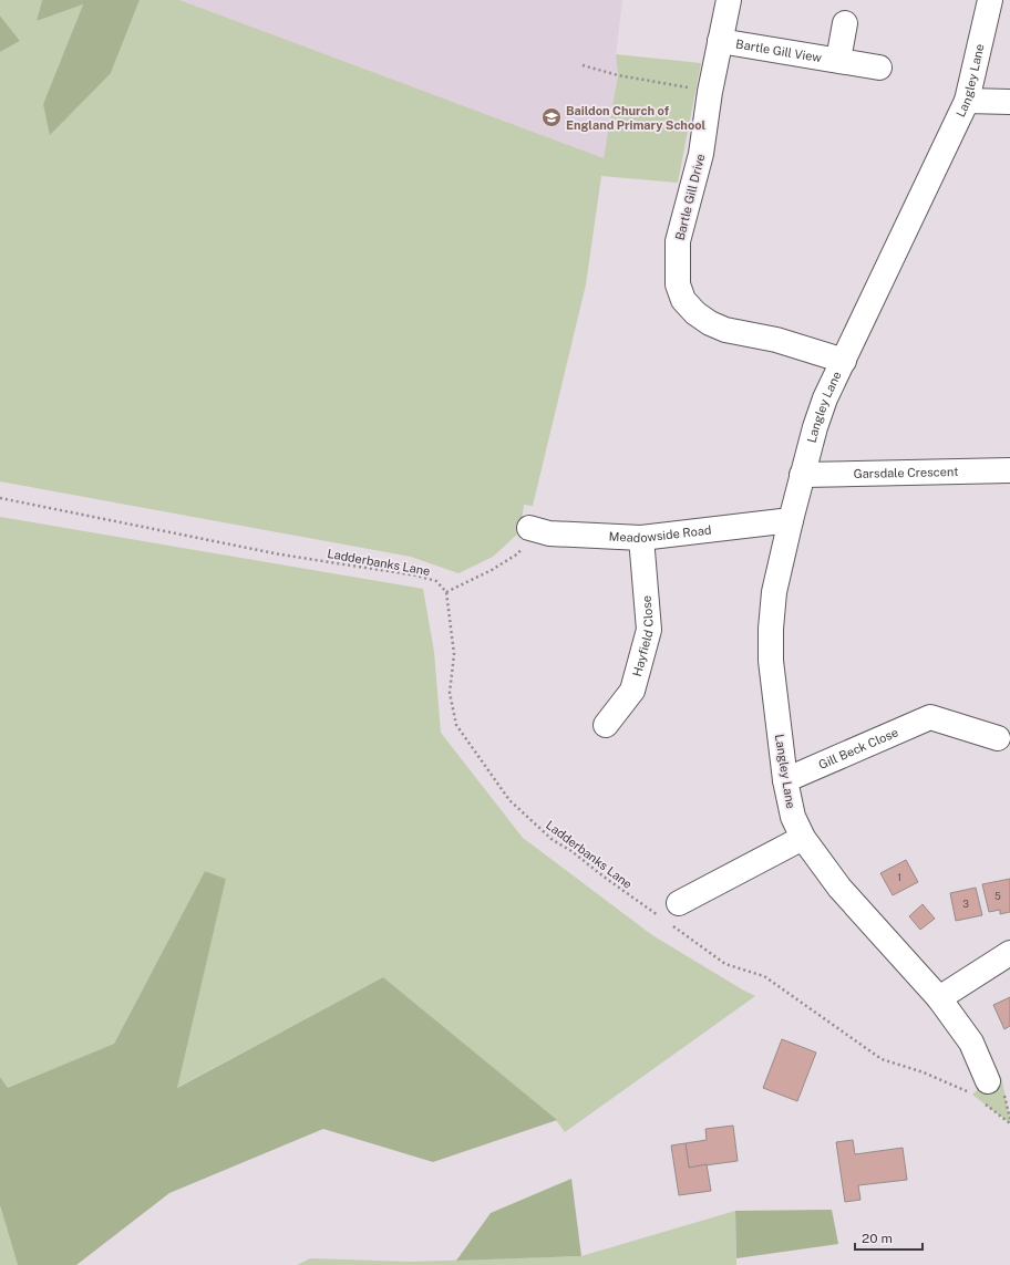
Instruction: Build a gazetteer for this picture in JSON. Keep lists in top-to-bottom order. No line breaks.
{"streets":{"street":["Bartle Gill View","Langley Lane","Bartle Gill Drive","Garsdale Crescent","Meadowside Road","Hayfield Close","Gill Beck Close"],"path":["Ladderbanks Lane"]},"crossings":[["Bartle Gill View","Bartle Gill Drive"],["Langley Lane","Bartle Gill Drive"],["Langley Lane","Garsdale Crescent"],["Langley Lane","Meadowside Road"],["Langley Lane","Gill Beck Close"],["Meadowside Road","Hayfield Close"]],"places":{"school or university":["Baildon Church of England Primary School"]},"house_numbers":["1","5","3"],"scale_bar":"20 m"}
